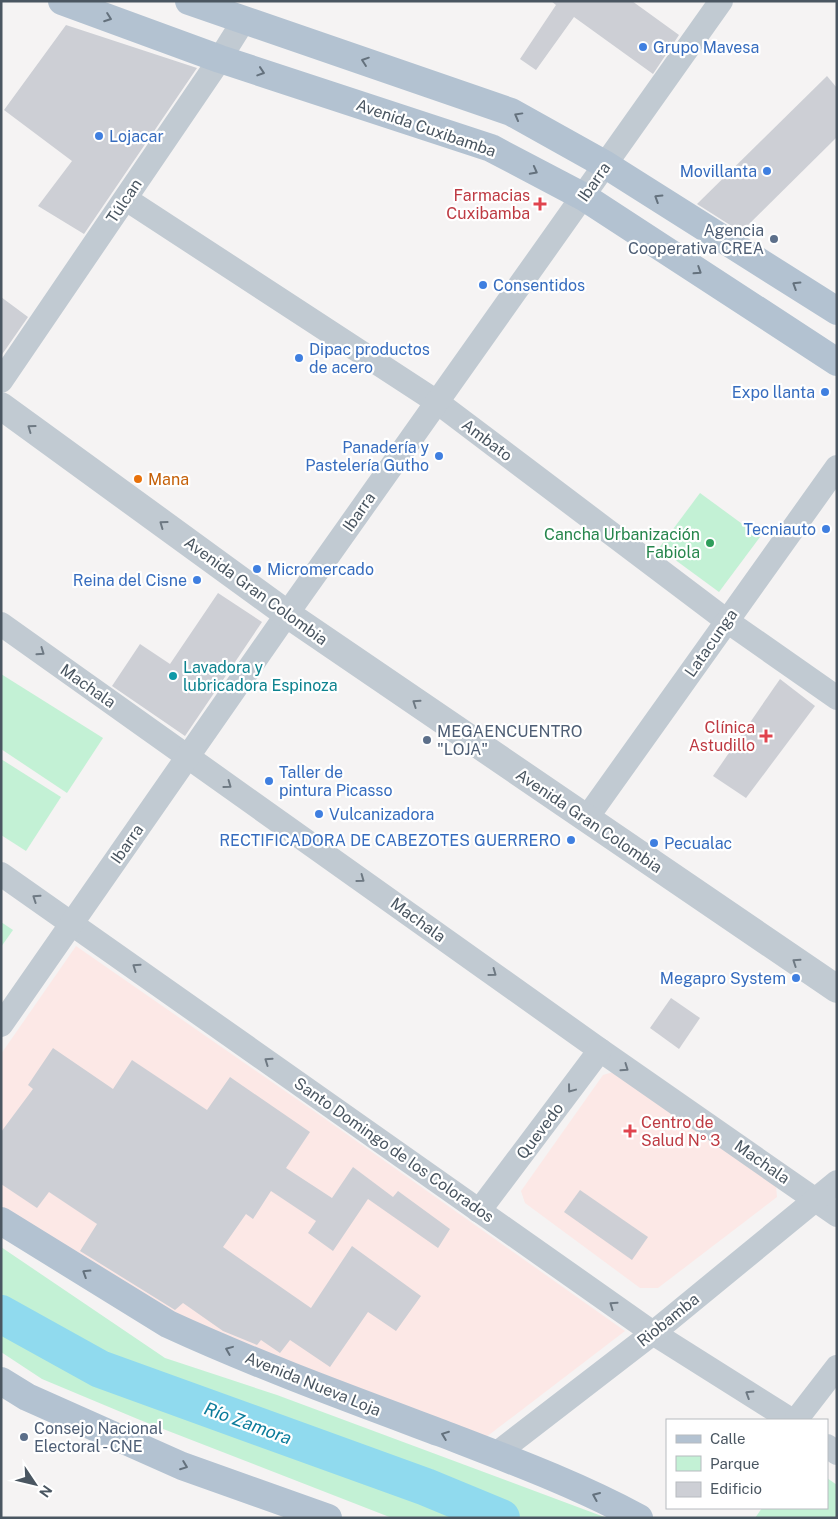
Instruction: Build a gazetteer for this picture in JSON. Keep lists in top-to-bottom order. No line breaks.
{"streets":{"main road":["Avenida Cuxibamba","Avenida Nueva Loja"],"street":["Ibarra","Túlcan","Ambato","Avenida Gran Colombia","Latacunga","Machala","Quevedo","Santo Domingo de los Colorados","Riobamba"]},"crossings":[["Avenida Cuxibamba","Ibarra"],["Avenida Cuxibamba","Túlcan"],["Ibarra","Ambato"],["Ibarra","Avenida Gran Colombia"],["Ibarra","Machala"],["Ibarra","Santo Domingo de los Colorados"],["Túlcan","Ambato"],["Ambato","Latacunga"],["Avenida Gran Colombia","Latacunga"],["Machala","Quevedo"],["Machala","Riobamba"],["Quevedo","Santo Domingo de los Colorados"],["Santo Domingo de los Colorados","Riobamba"],["Riobamba","Avenida Nueva Loja"]],"one_way":["Avenida Gran Colombia","Machala","Quevedo","Santo Domingo de los Colorados"],"water":["Río Zamora"],"places":{"other":["Grupo Mavesa","Lojacar","Movillanta","Agencia Cooperativa CREA","Consentidos","Dipac productos de acero","Expo llanta","Panadería y Pastelería Gutho","Mana","Tecniauto","Cancha Urbanización Fabiola","Micromercado","Reina del Cisne","Lavadora y lubricadora Espinoza","MEGAENCUENTRO \"LOJA\"","Taller de pintura Picasso","Vulcanizadora","RECTIFICADORA DE CABEZOTES GUERRERO","Pecualac","Megapro System","Consejo Nacional Electoral - CNE"],"health":["Farmacias Cuxibamba","Clínica Astudillo","Centro de Salud Nº 3"]},"legend":["Calle","Parque","Edificio"],"north":"bottom right"}
